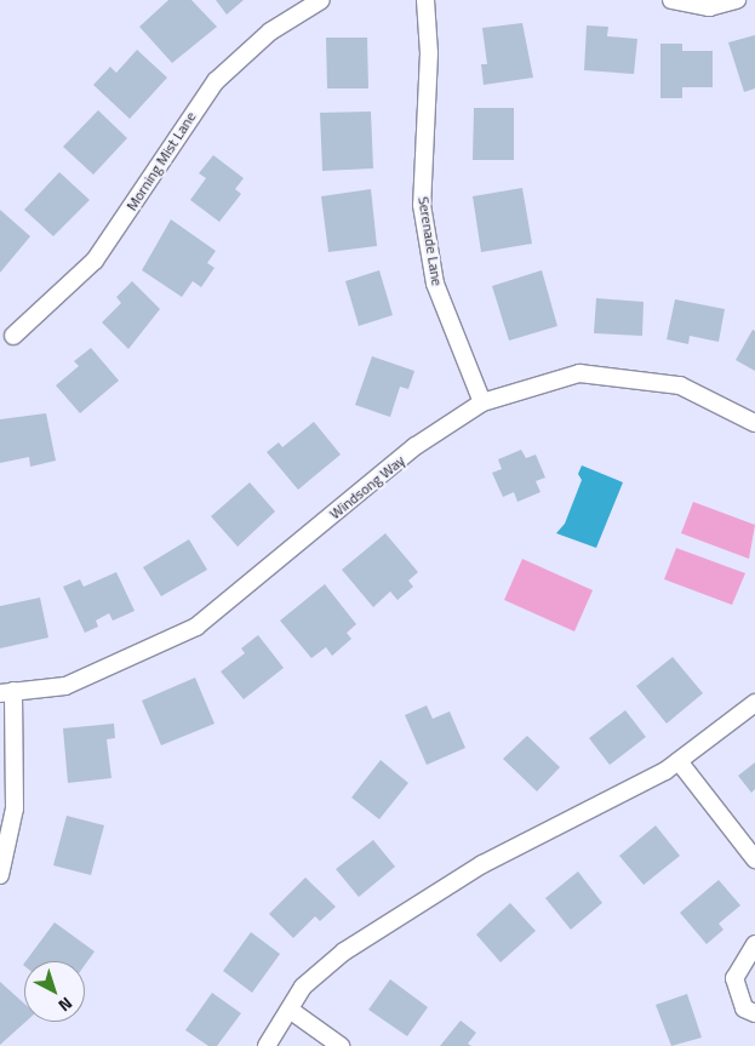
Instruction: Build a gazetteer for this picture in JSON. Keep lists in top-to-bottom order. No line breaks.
{"streets":{"street":["Morning Mist Lane","Serenade Lane","Windsong Way"]},"crossings":[["Serenade Lane","Windsong Way"]],"north":"bottom right"}
